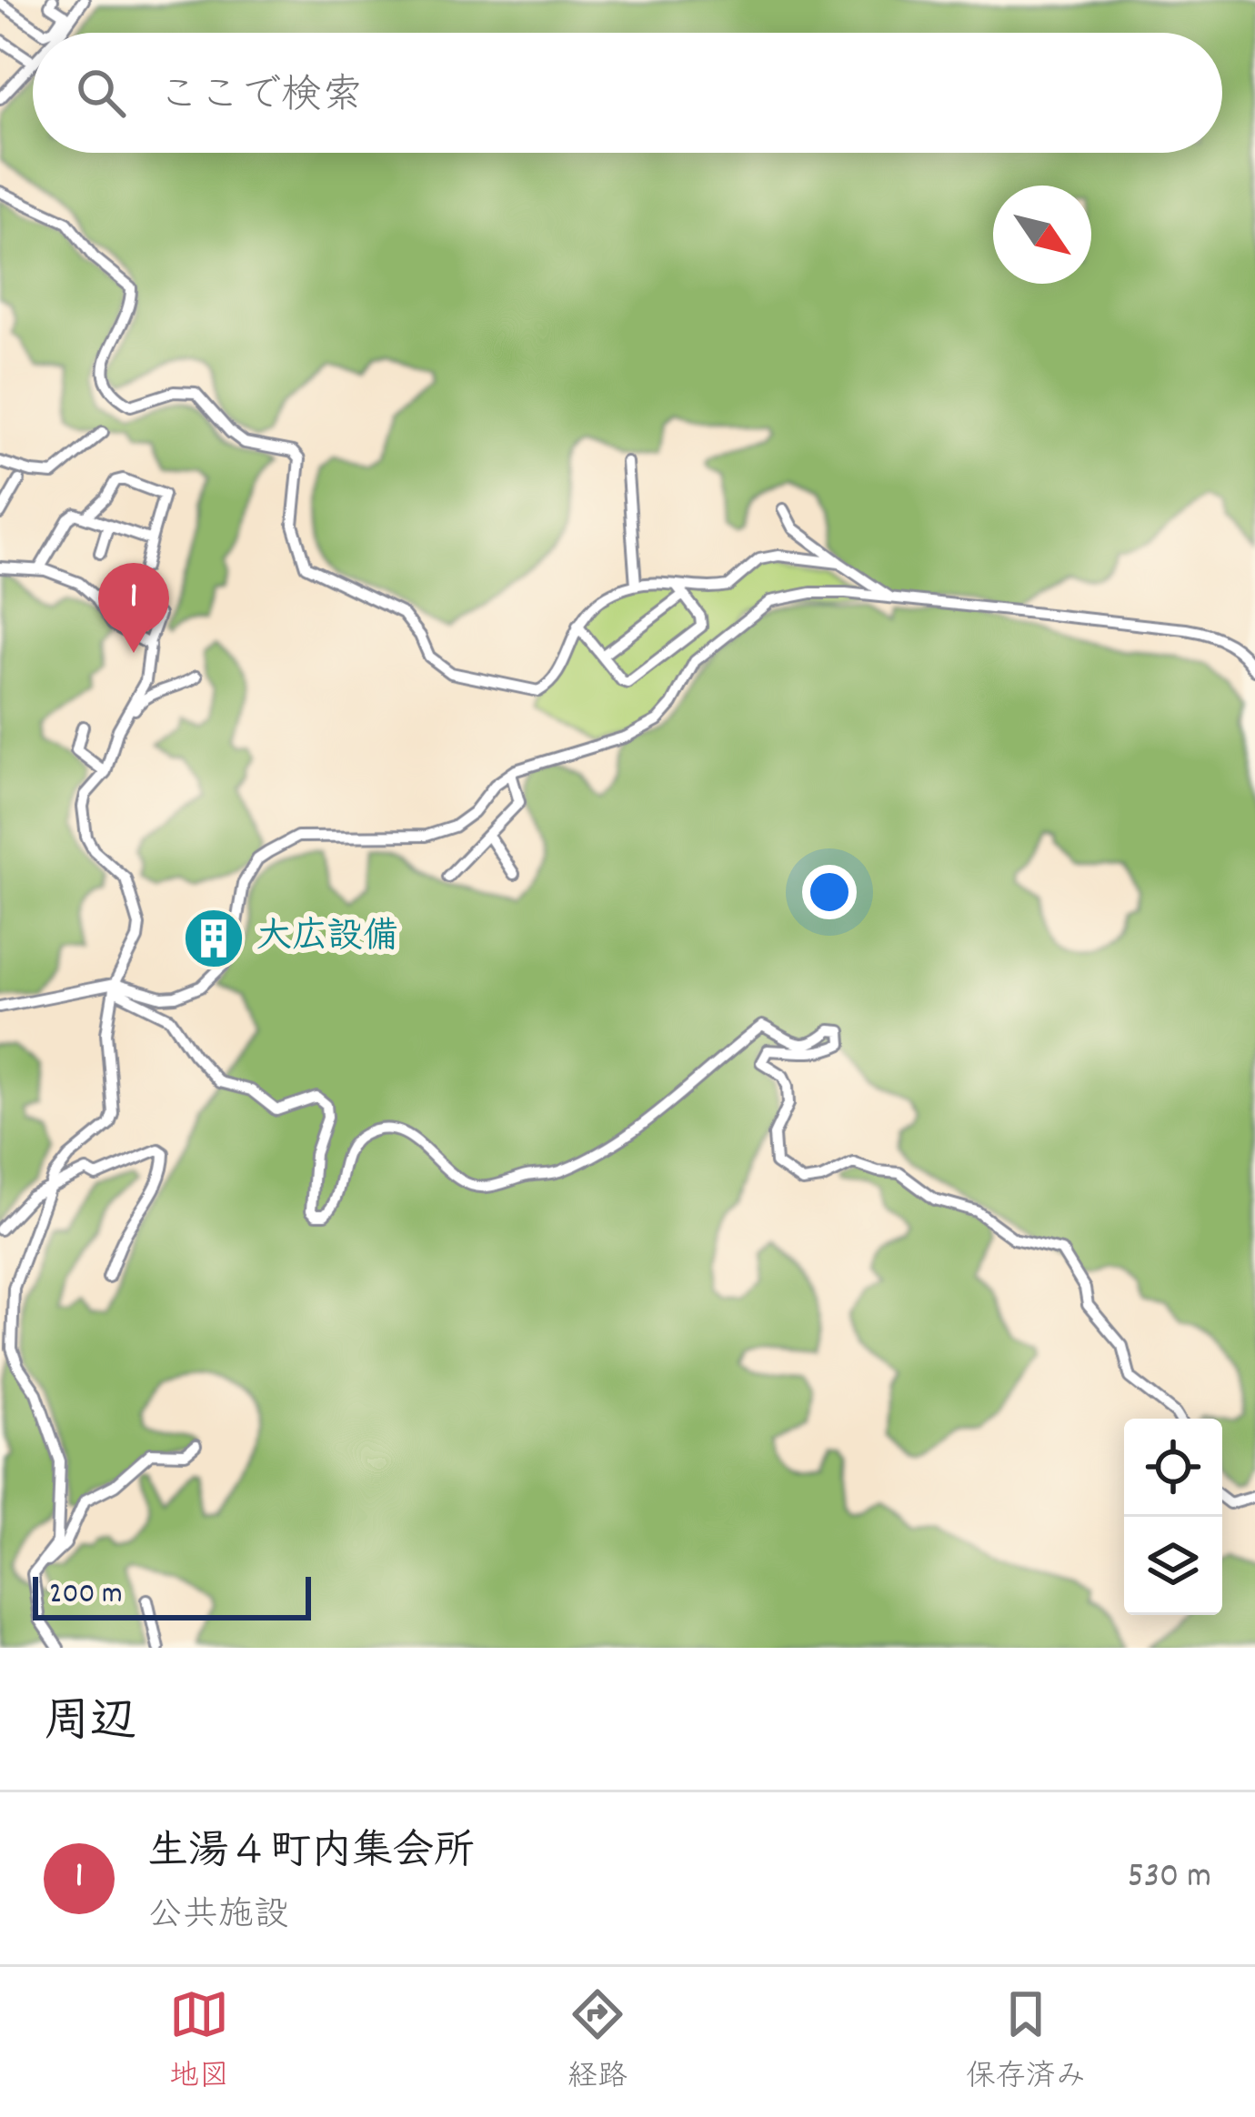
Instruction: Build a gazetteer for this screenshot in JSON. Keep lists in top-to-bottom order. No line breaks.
{"places":{"building":["大広設備"]},"scale_bar":"200 m","north":"bottom right","page":{"search":"ここで検索","pins":"1","scale":"200 m","heading":"周辺","list":[{"mark":"1","name":"生湯４町内集会所","note":"公共施設","value":"530 m"}],"nav":["地図","経路","保存済み"]}}
